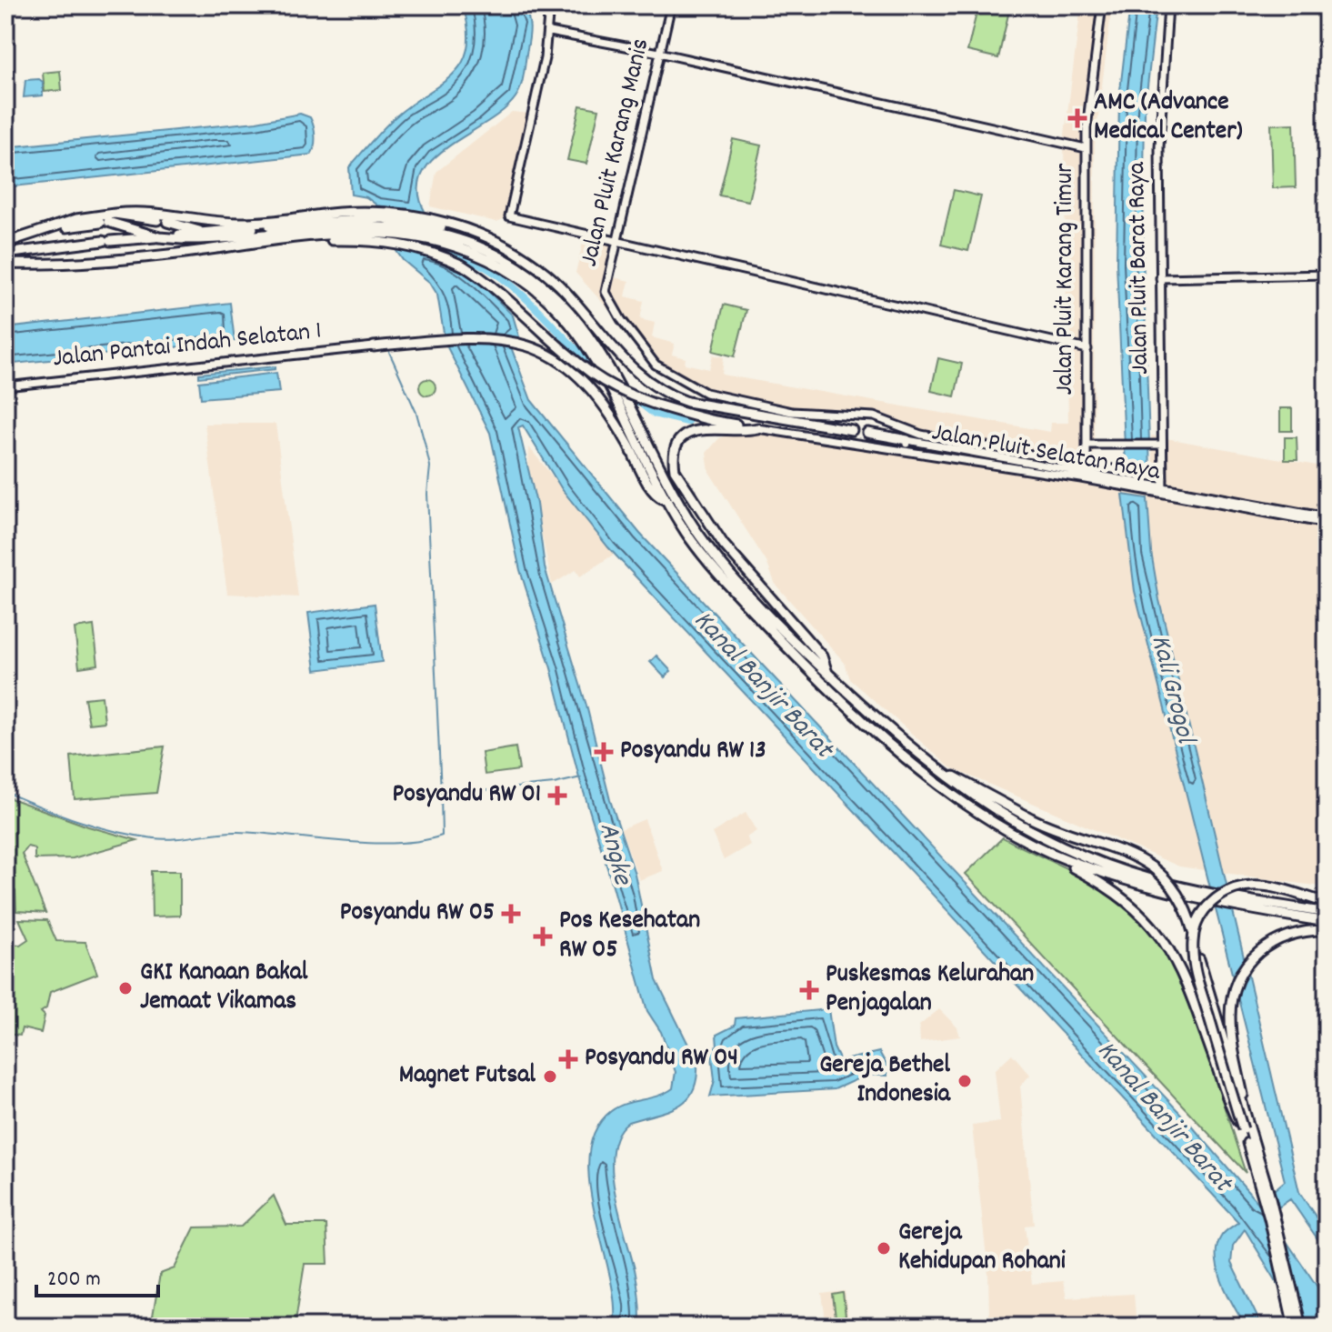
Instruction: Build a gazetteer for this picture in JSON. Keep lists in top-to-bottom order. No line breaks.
{"streets":{"street":["Jalan Pluit Karang Manis","Jalan Pluit Barat Raya","Jalan Pluit Karang Timur","Jalan Pantai Indah Selatan 1","Jalan Pluit Selatan Raya"]},"crossings":[["Jalan Pluit Karang Manis","Jalan Pluit Karang Timur"],["Jalan Pluit Karang Manis","Jalan Pluit Selatan Raya"],["Jalan Pluit Barat Raya","Jalan Pluit Selatan Raya"],["Jalan Pluit Karang Timur","Jalan Pluit Selatan Raya"]],"water":["Kanal Banjir Barat","Kali Grogol","Angke"],"places":{"health":["AMC (Advance Medical Center)","Posyandu RW 13","Posyandu RW 01","Posyandu RW 05","Pos Kesehatan RW 05","Puskesmas Kelurahan Penjagalan","Posyandu RW 04"],"other":["GKI Kanaan Bakal Jemaat Vikamas","Magnet Futsal","Gereja Bethel Indonesia","Gereja Kehidupan Rohani"]},"scale_bar":"200 m"}
